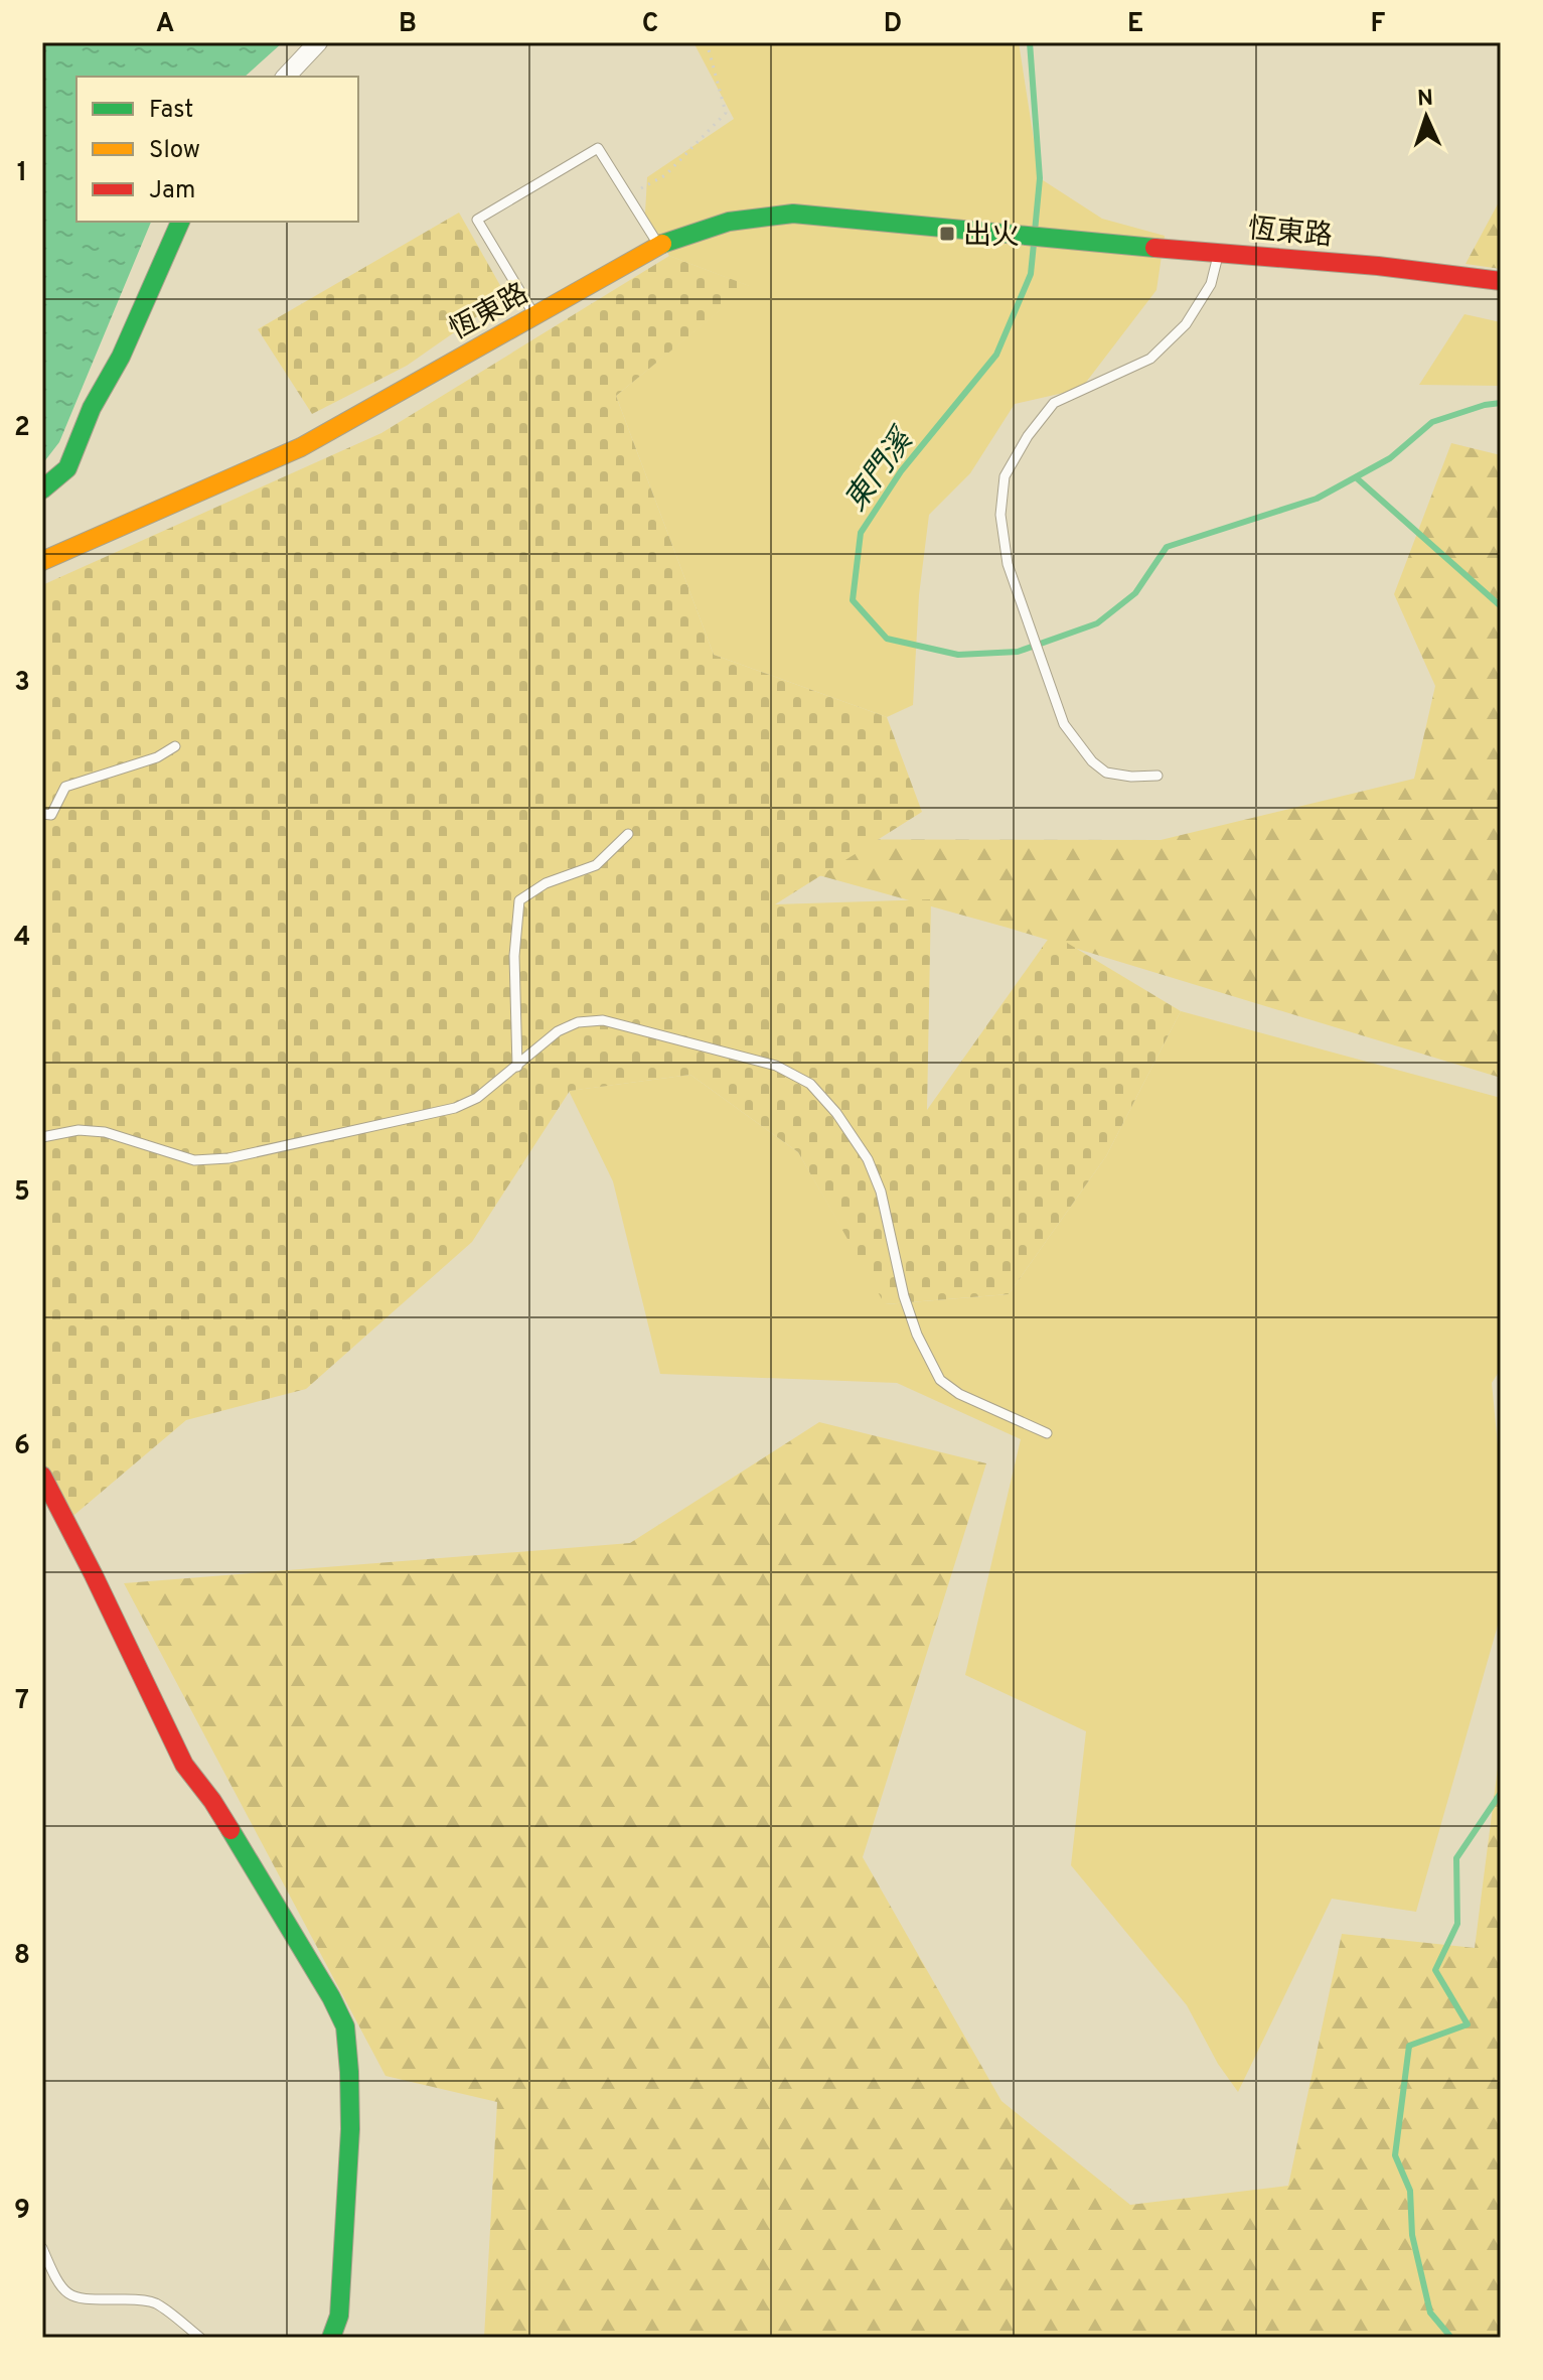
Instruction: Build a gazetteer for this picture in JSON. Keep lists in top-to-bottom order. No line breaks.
{"streets":{"main road":["恆東路"]},"water":["東門溪"],"places":{"transit":["出火"]},"legend":["Fast","Slow","Jam"],"north":"top","grid":{"columns":["A","B","C","D","E","F"],"rows":["1","2","3","4","5","6","7","8","9"]}}
